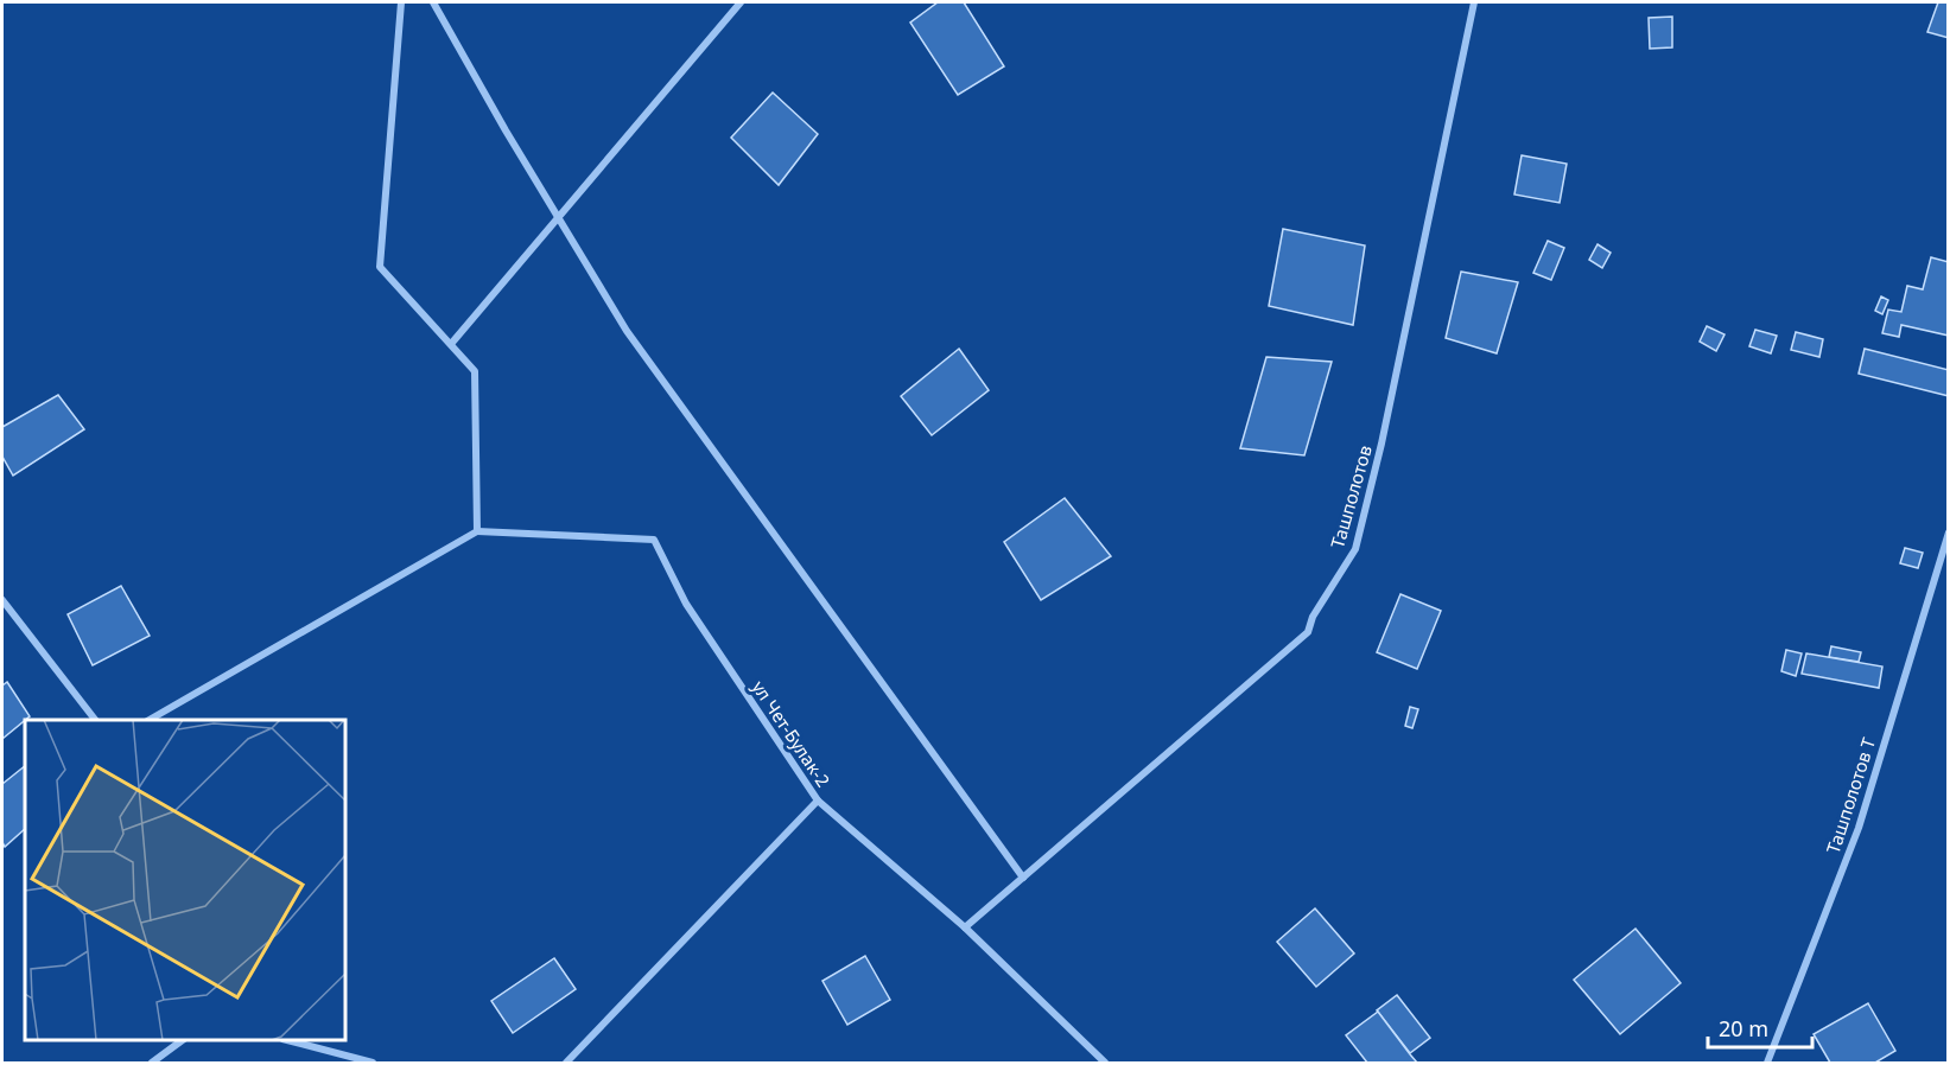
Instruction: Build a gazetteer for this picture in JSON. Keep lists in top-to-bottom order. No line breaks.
{"streets":{"street":["Ташполотов","ул Чет-Булак-2","Ташполотов Т"]},"crossings":[["Ташполотов","ул Чет-Булак-2"]],"scale_bar":"20 m"}
